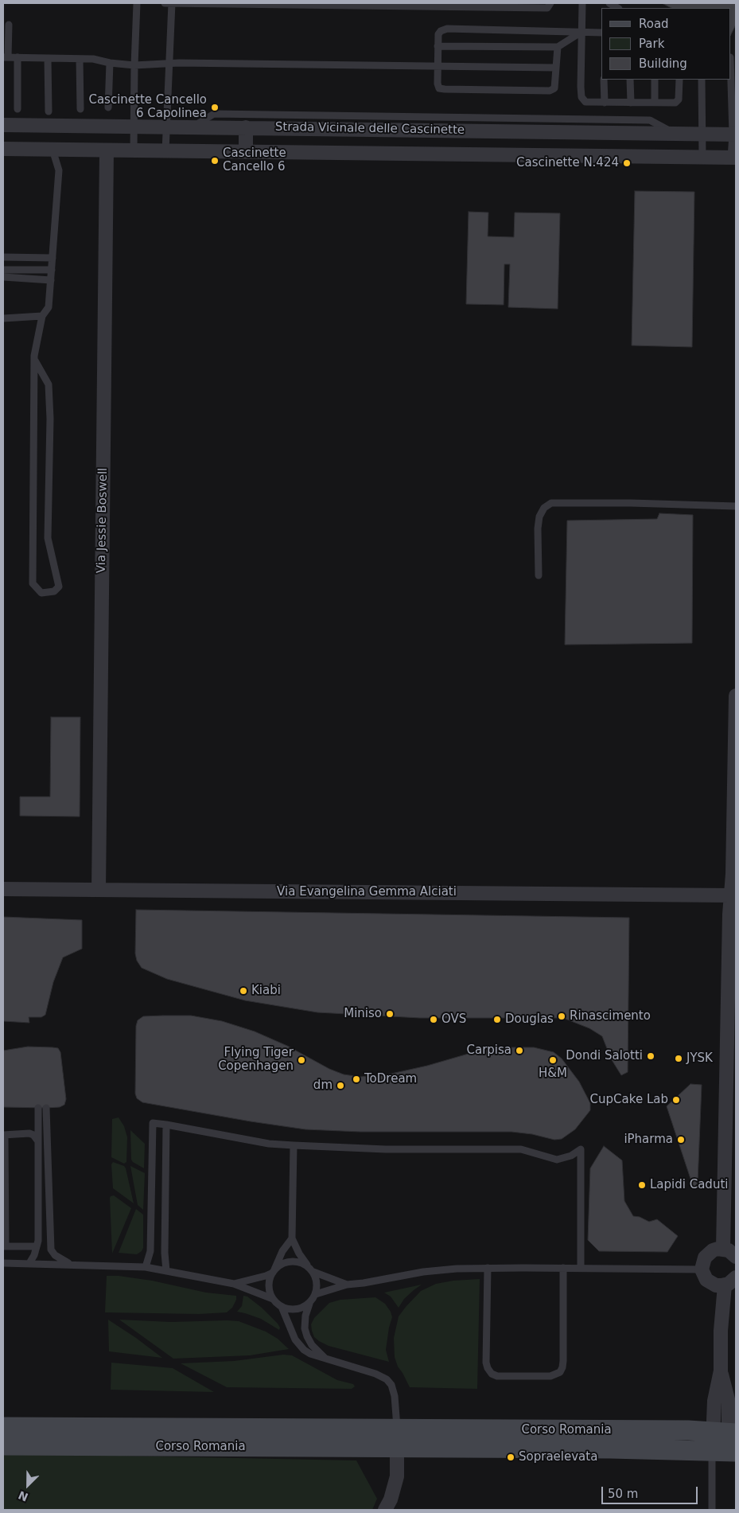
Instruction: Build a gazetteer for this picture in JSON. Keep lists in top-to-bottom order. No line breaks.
{"streets":{"main road":["Corso Romania"],"street":["Strada Vicinale delle Cascinette","Via Jessie Boswell","Via Evangelina Gemma Alciati"]},"crossings":[["Strada Vicinale delle Cascinette","Via Jessie Boswell"],["Via Jessie Boswell","Via Evangelina Gemma Alciati"]],"places":["Cascinette Cancello 6 Capolinea","Cascinette Cancello 6","Cascinette N.424","Kiabi","Miniso","Rinascimento","OVS","Douglas","Carpisa","Dondi Salotti","JYSK","Flying Tiger Copenhagen","H&M","ToDream","dm","CupCake Lab","iPharma","Lapidi Caduti","Sopraelevata"],"legend":["Road","Park","Building"],"scale_bar":"50 m","north":"bottom left"}
